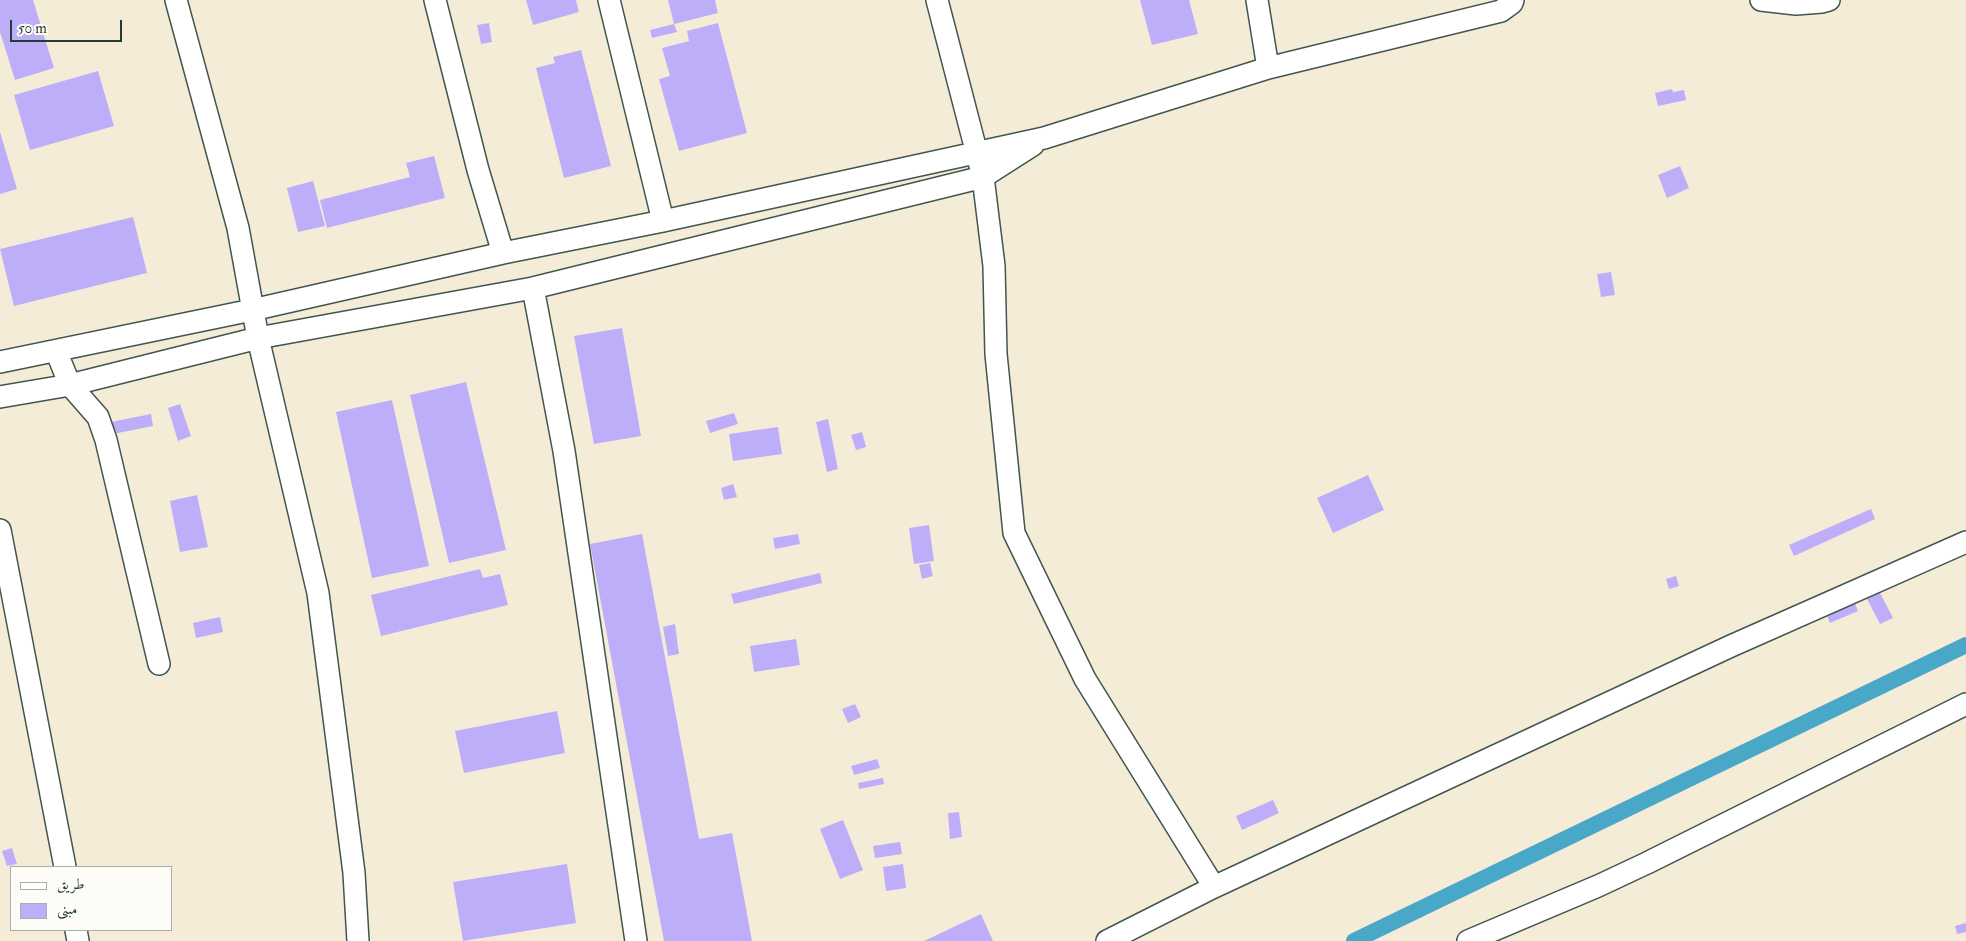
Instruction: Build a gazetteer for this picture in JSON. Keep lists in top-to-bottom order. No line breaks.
{"legend":["طريق","مبنى"],"scale_bar":"50 m"}
